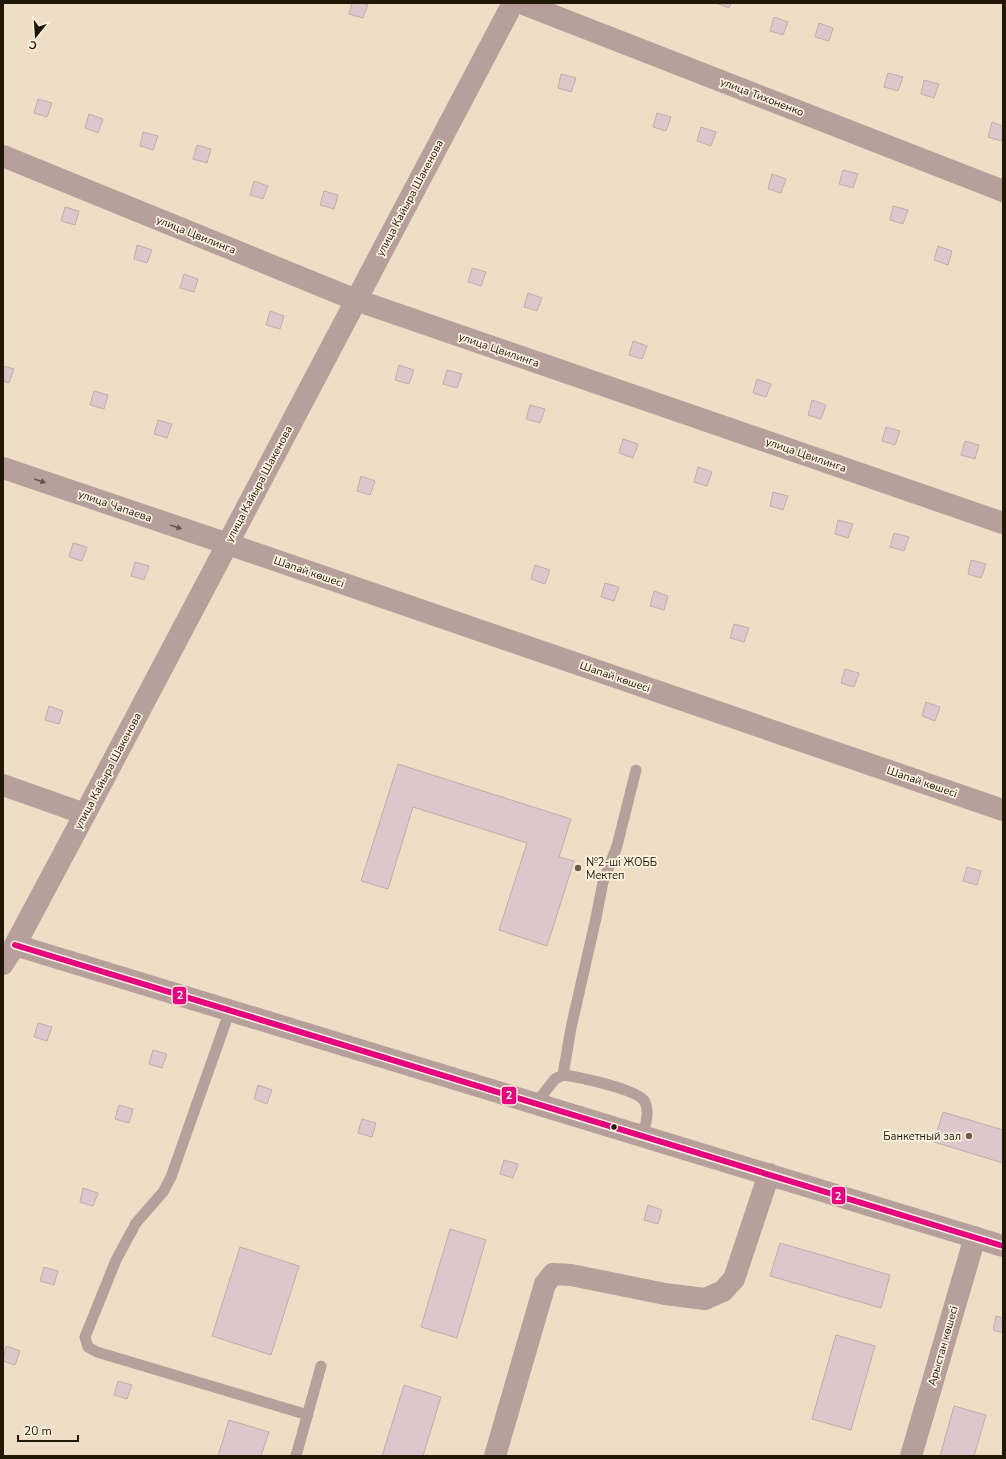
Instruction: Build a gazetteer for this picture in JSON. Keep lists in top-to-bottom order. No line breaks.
{"streets":{"street":["улица Тихоненко","улица Кайыра Шакенова","улица Цвилинга","улица Чапаева","Шапай көшесі","Арыстан көшесі"]},"crossings":[["улица Кайыра Шакенова","улица Цвилинга"],["улица Кайыра Шакенова","улица Чапаева"],["улица Кайыра Шакенова","Шапай көшесі"],["улица Чапаева","Шапай көшесі"]],"one_way":["улица Чапаева"],"places":["№2-ші ЖОББ Мектеп","Банкетный зал"],"lines":["transit line 2"],"scale_bar":"20 m","north":"bottom"}
